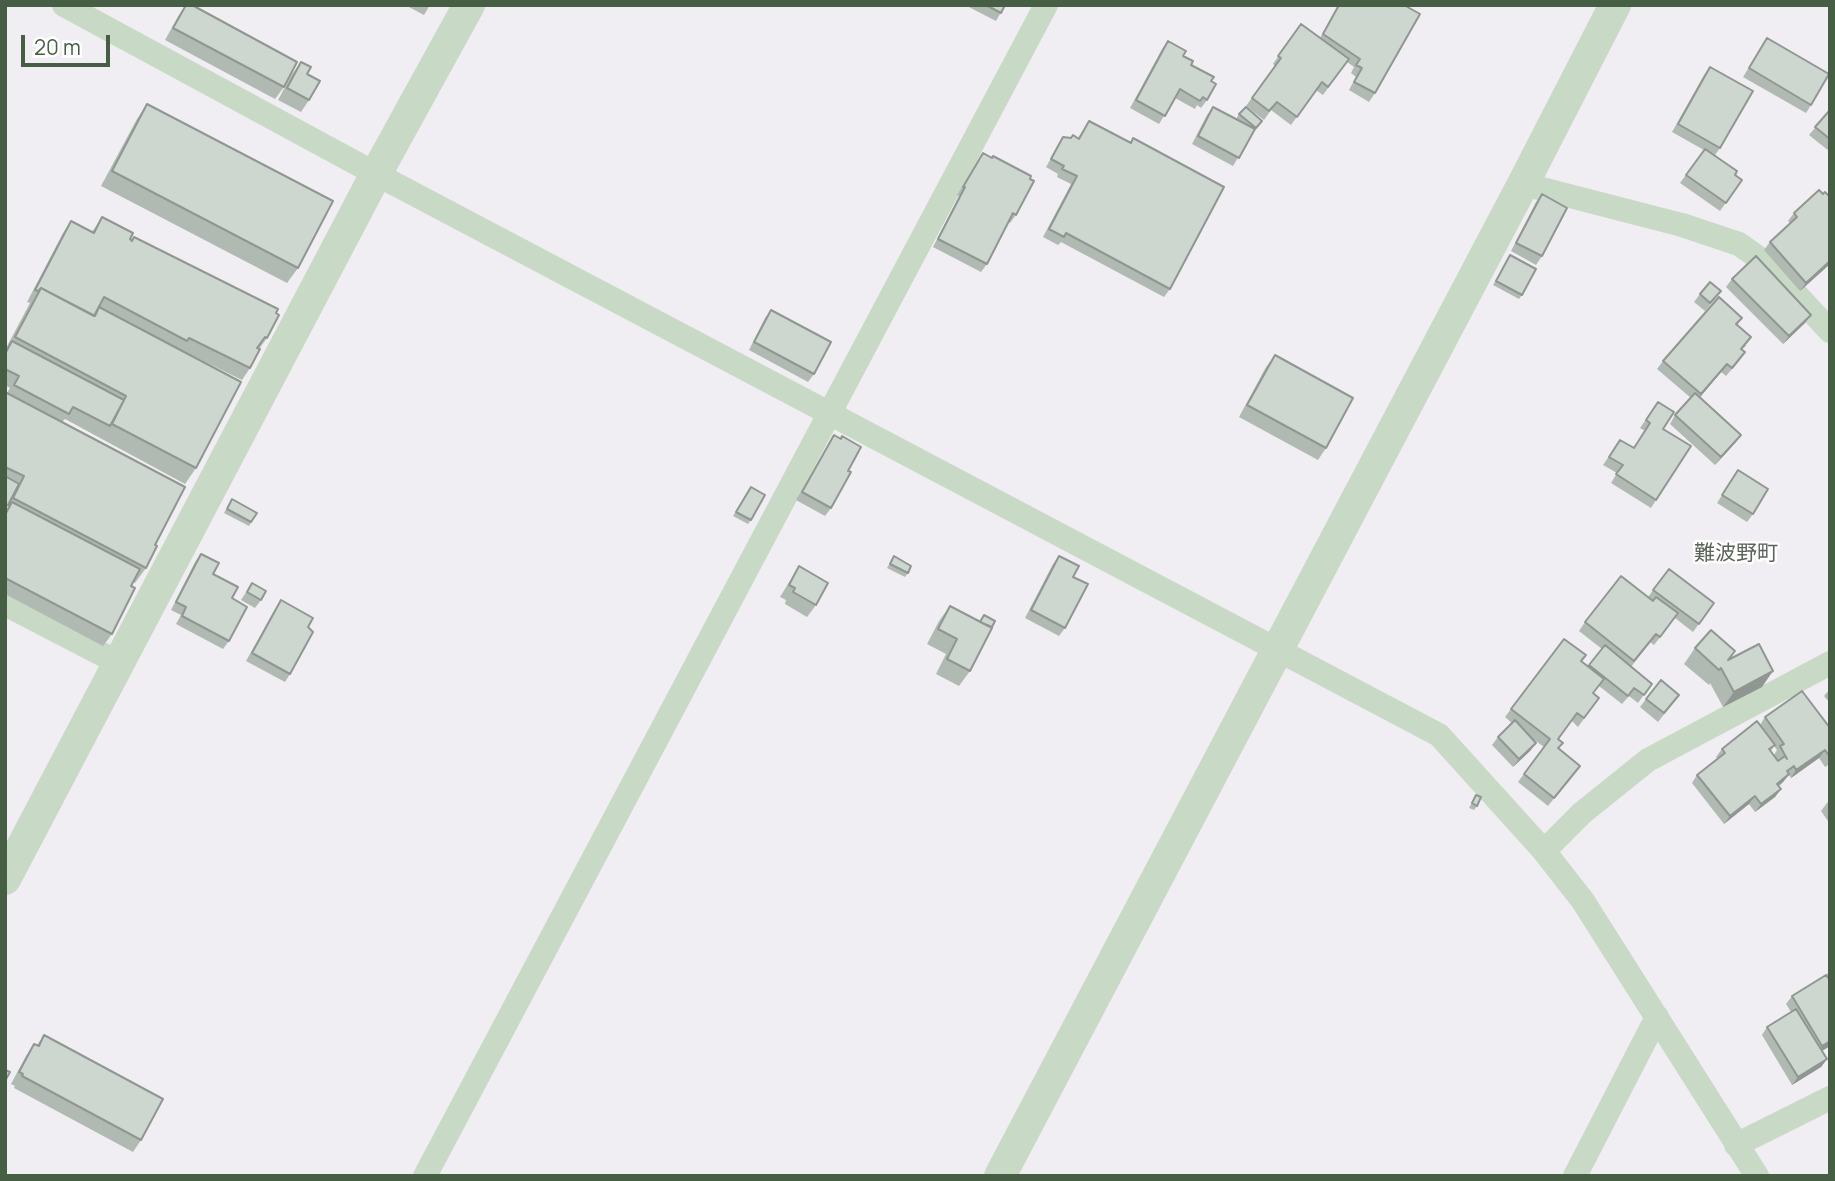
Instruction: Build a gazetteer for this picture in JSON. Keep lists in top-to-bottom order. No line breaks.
{"districts":["難波野町"],"scale_bar":"20 m"}
